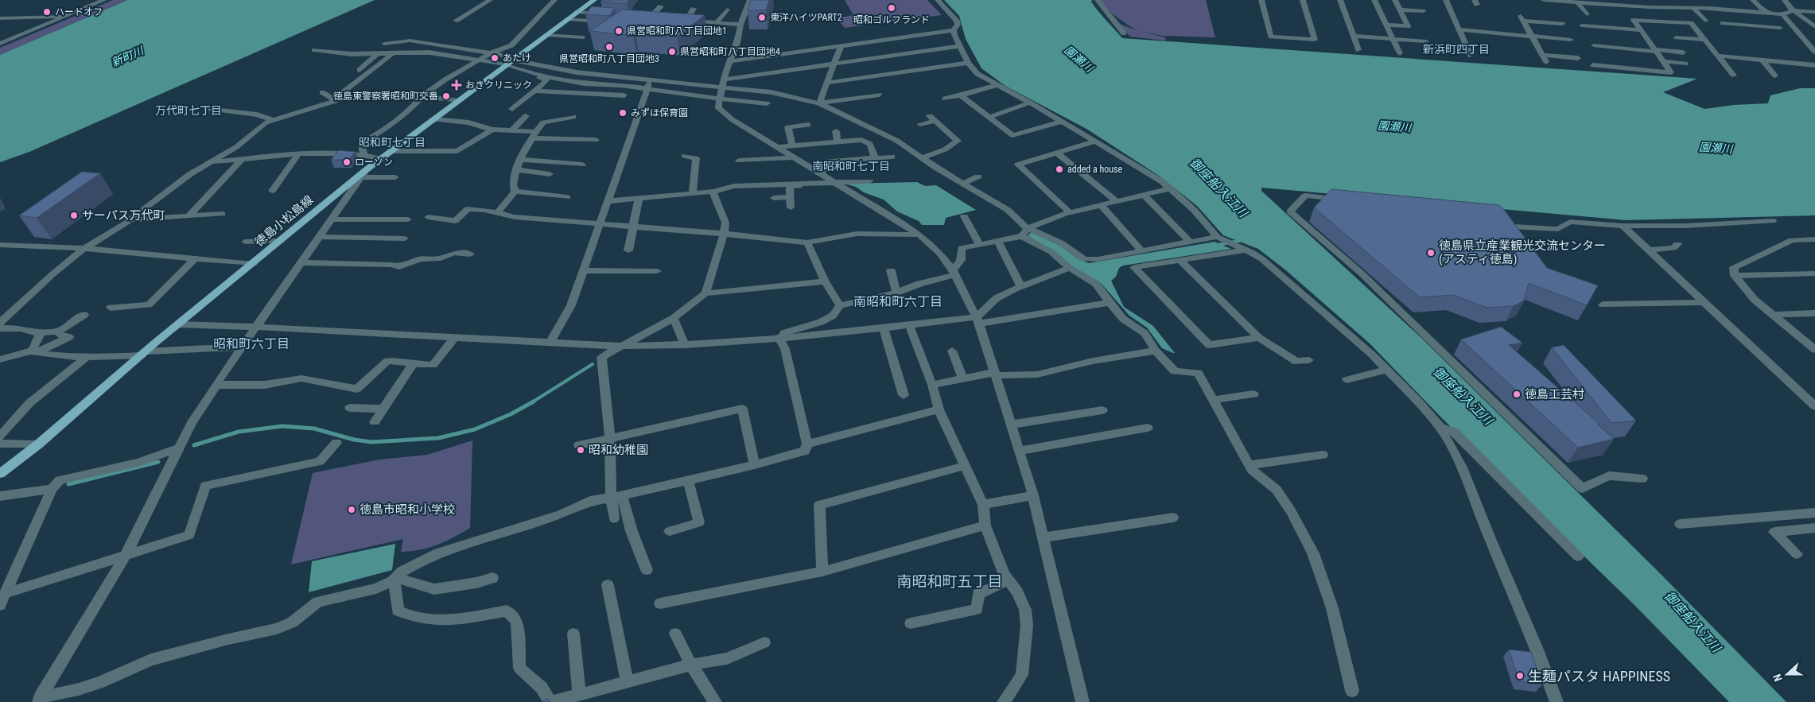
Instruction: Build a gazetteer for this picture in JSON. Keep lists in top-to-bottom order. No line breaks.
{"streets":{"main road":["徳島小松島線"]},"districts":["新浜町四丁目","万代町七丁目","昭和町七丁目","南昭和町七丁目","南昭和町六丁目","昭和町六丁目","南昭和町五丁目"],"water":["新町川","園瀬川","御座船入江川"],"places":{"other":["昭和ゴルフランド","ハードオフ","東洋ハイツPART2","県営昭和町八丁目団地1","県営昭和町八丁目団地3","県営昭和町八丁目団地4","あたけ","徳島東警察署昭和町交番","みずほ保育園","ローソン","added a house","サーパス万代町","徳島県立産業観光交流センター (アスティ徳島)","徳島工芸村","昭和幼稚園","徳島市昭和小学校","生麺パスタ HAPPINESS"],"health":["おきクリニック"]},"north":"left"}
